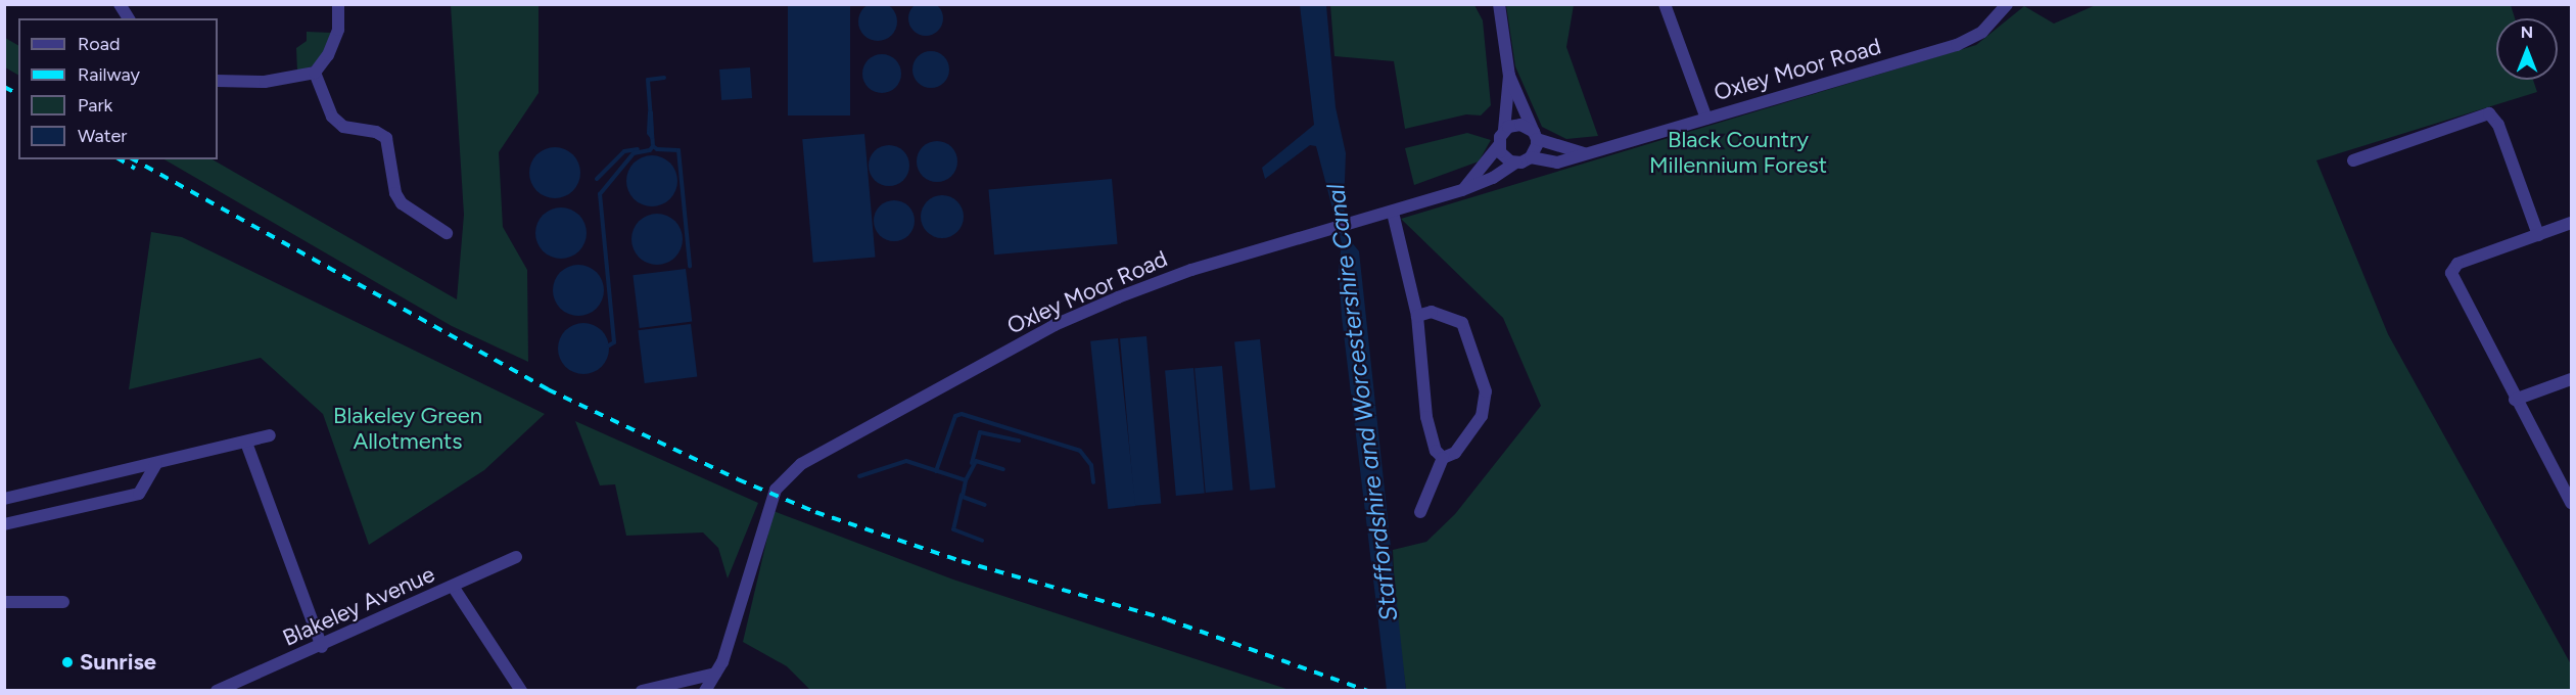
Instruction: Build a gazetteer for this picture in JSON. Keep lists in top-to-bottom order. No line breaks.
{"streets":{"street":["Oxley Moor Road","Blakeley Avenue"]},"water":["Staffordshire and Worcestershire Canal"],"parks":["Black Country Millennium Forest","Blakeley Green Allotments"],"places":["Sunrise"],"legend":["Road","Railway","Park","Water"],"north":"top"}
